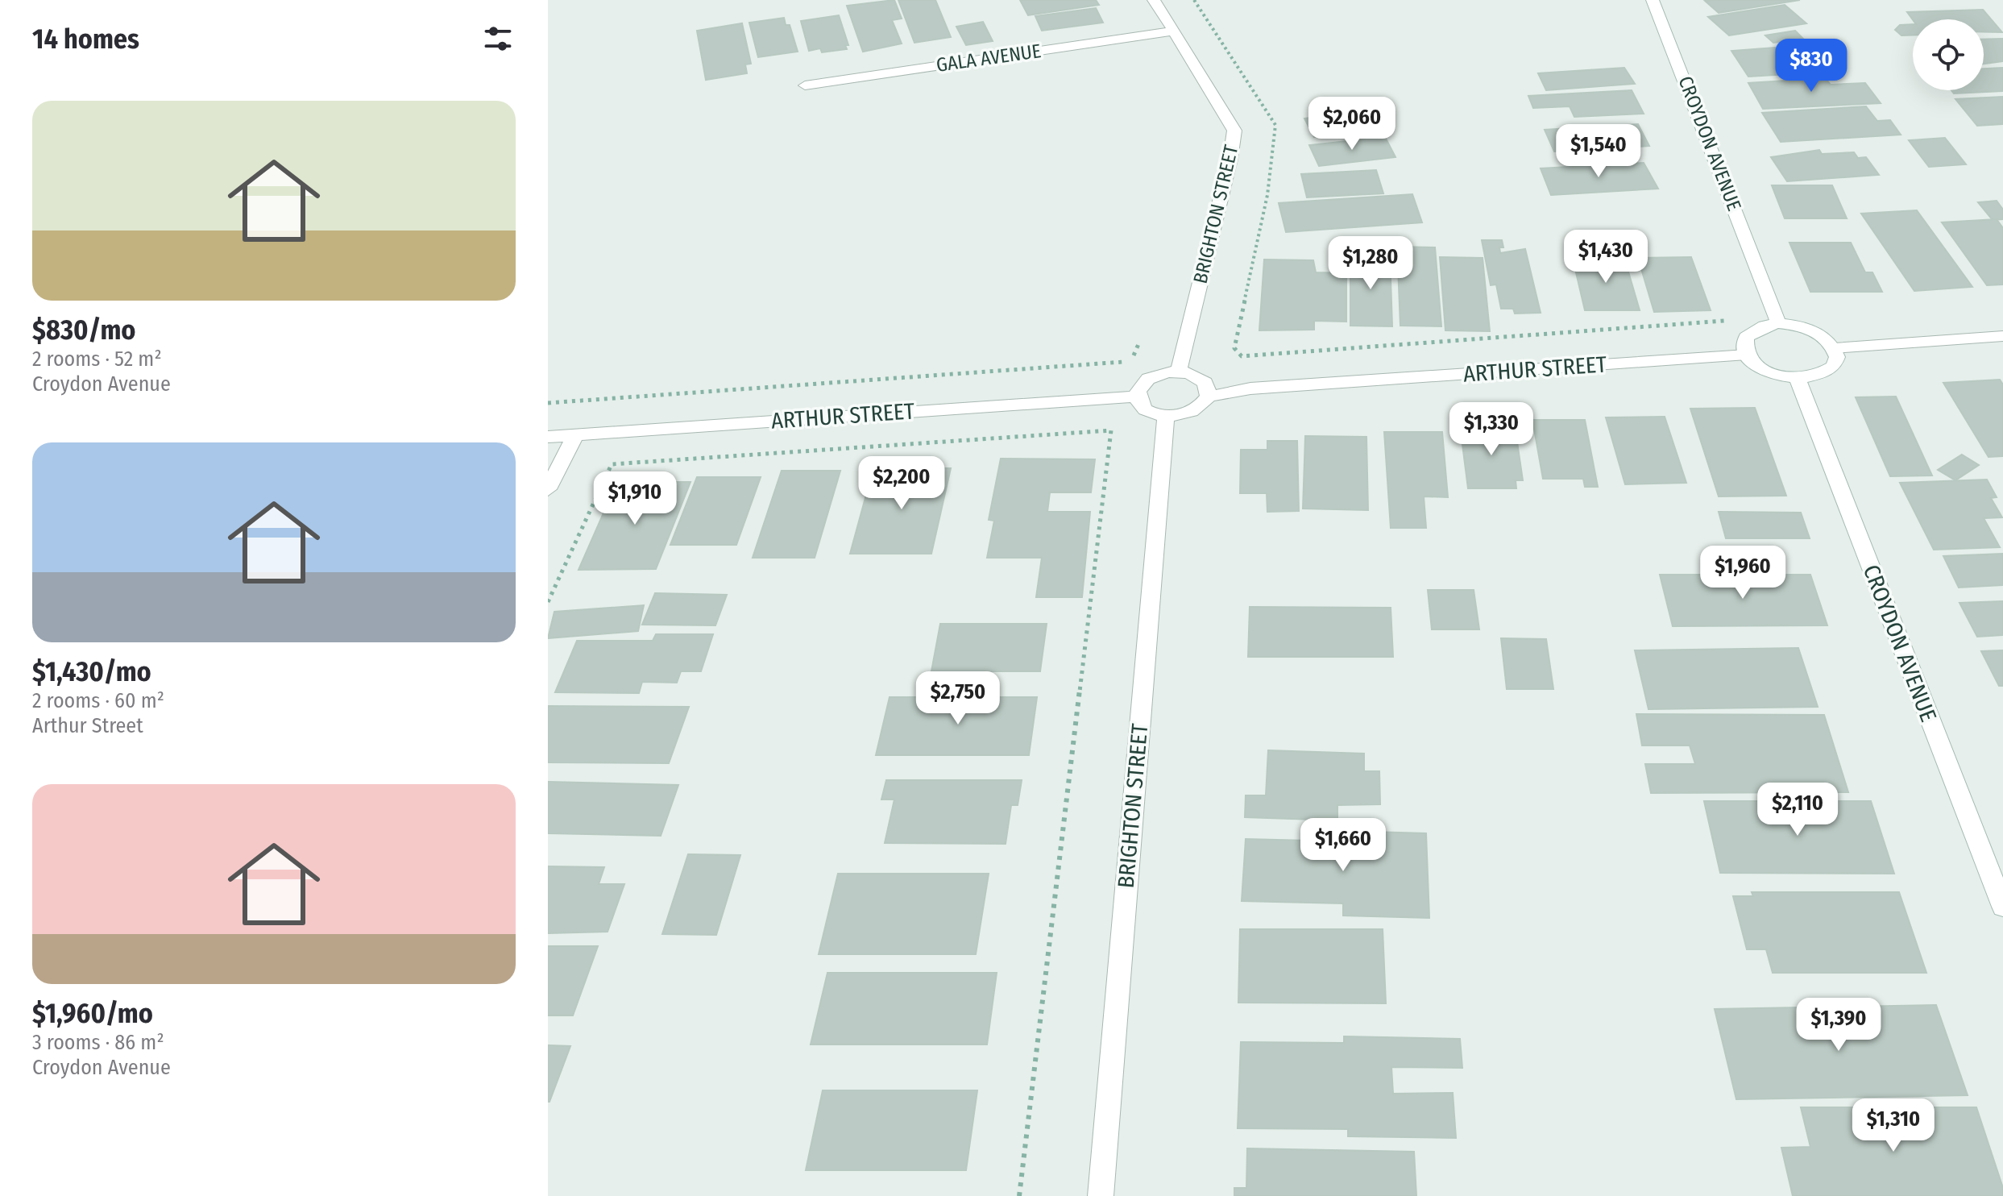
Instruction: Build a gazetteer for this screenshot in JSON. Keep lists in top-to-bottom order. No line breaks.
{"streets":{"street":["GALA AVENUE","CROYDON AVENUE","BRIGHTON STREET","ARTHUR STREET"]},"crossings":[["GALA AVENUE","BRIGHTON STREET"],["BRIGHTON STREET","ARTHUR STREET"]],"page":{"heading":"14 homes","price":["$830","$2,060","$1,540","$1,430","$1,280","$1,330","$2,200","$1,910","$1,960","$2,750","$2,110","$1,660","$1,390","$1,310"],"list":[{"name":"$830/mo","note":"2 rooms · 52 m² · Croydon Avenue"},{"name":"$1,430/mo","note":"2 rooms · 60 m² · Arthur Street"},{"name":"$1,960/mo","note":"3 rooms · 86 m² · Croydon Avenue"}]}}
